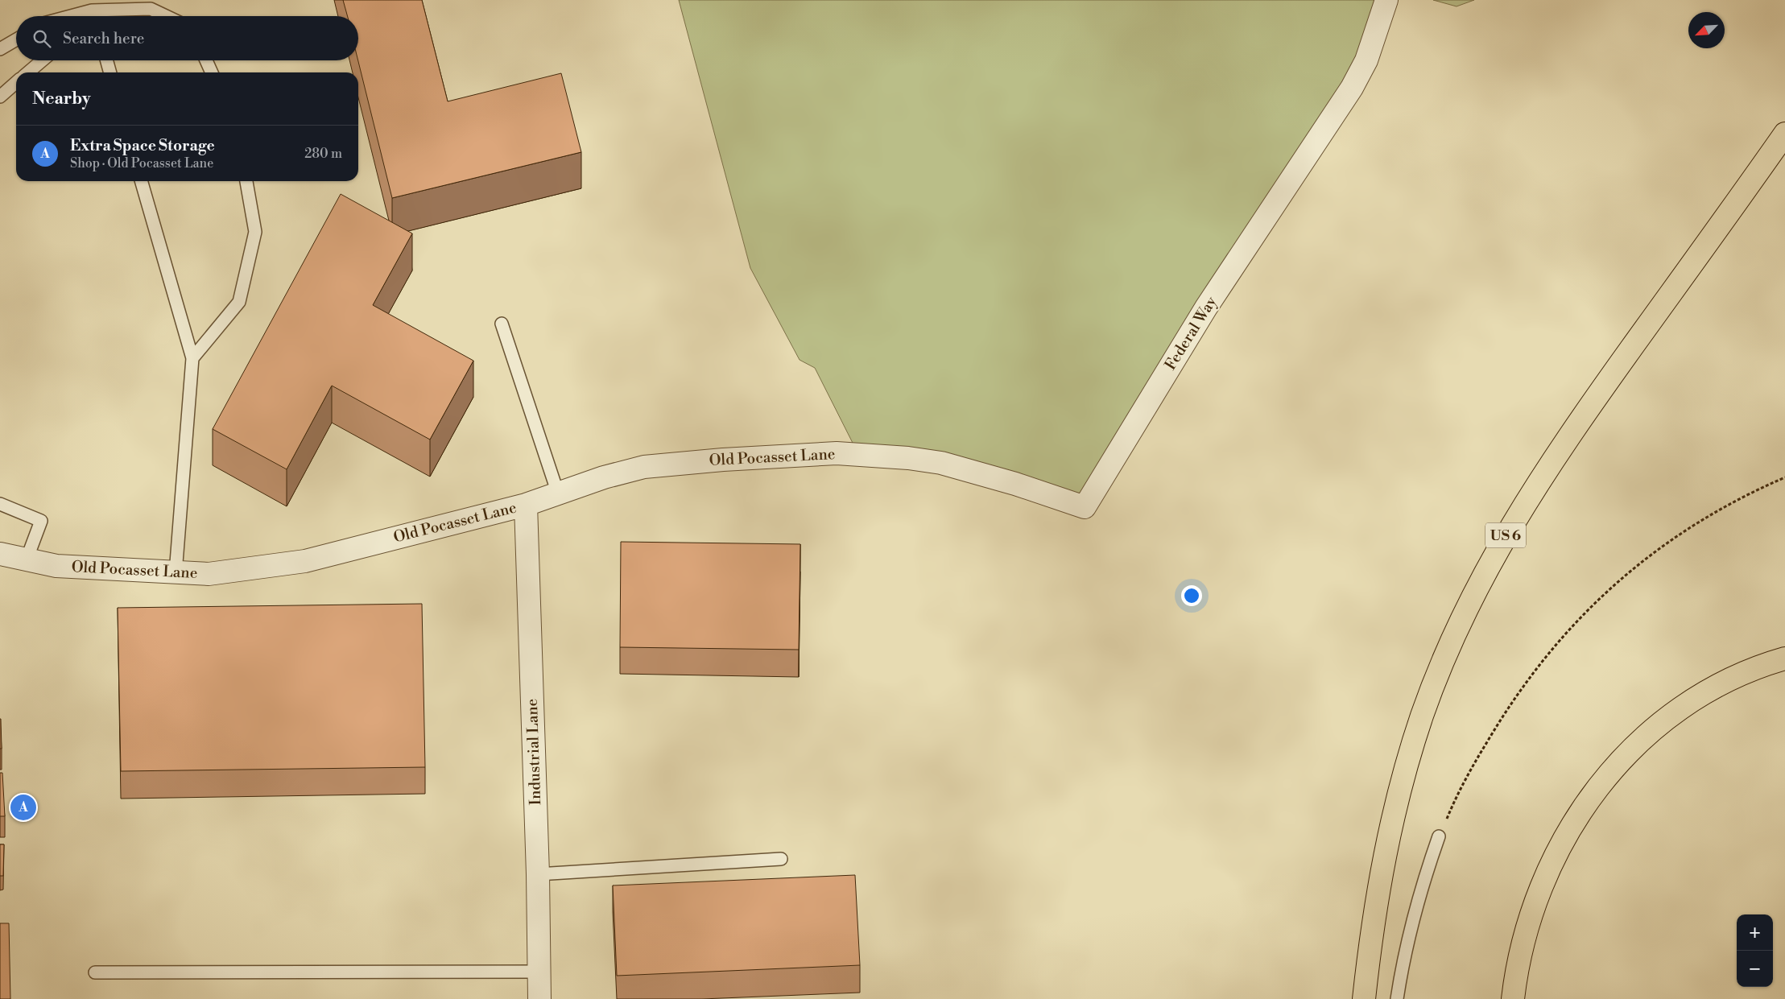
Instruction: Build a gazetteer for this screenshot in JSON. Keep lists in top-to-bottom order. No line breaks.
{"streets":{"highway":["US 6"],"street":["Federal Way","Old Pocasset Lane","Industrial Lane"]},"crossings":[["Federal Way","Old Pocasset Lane"],["Old Pocasset Lane","Industrial Lane"]],"north":"bottom left","page":{"search":"Search here","heading":"Nearby","list":[{"mark":"A","name":"Extra Space Storage","note":"Shop · Old Pocasset Lane","value":"280 m"}],"pins":"A","map_buttons":["+","−"]}}
